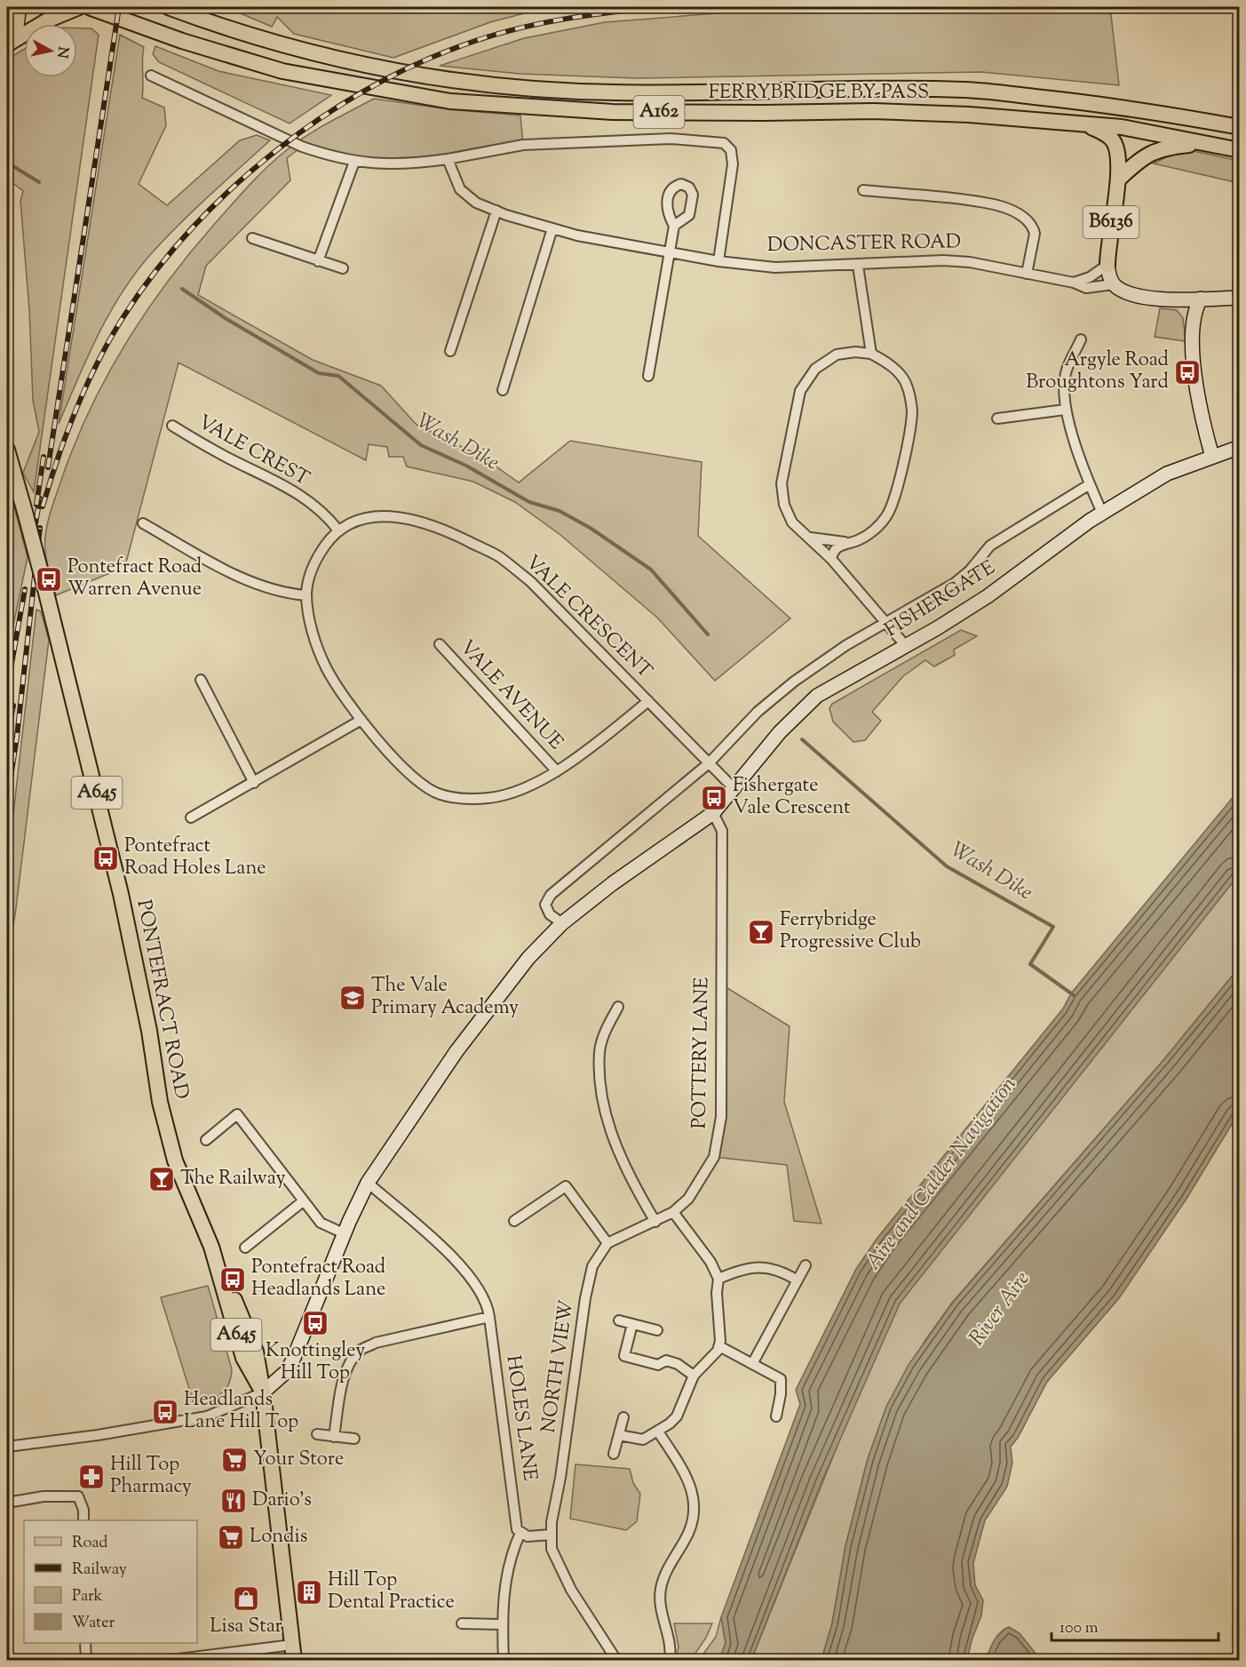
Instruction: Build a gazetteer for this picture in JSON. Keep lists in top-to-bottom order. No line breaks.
{"streets":{"main road":["FERRYBRIDGE BY-PASS","A162","B6136","FISHERGATE","A645","PONTEFRACT ROAD"],"street":["DONCASTER ROAD","VALE CREST","VALE CRESCENT","VALE AVENUE","POTTERY LANE","NORTH VIEW","HOLES LANE"]},"crossings":[["B6136","DONCASTER ROAD"],["VALE CREST","VALE CRESCENT"],["FISHERGATE","VALE CRESCENT"],["FISHERGATE","A645"],["FISHERGATE","PONTEFRACT ROAD"],["FISHERGATE","POTTERY LANE"],["FISHERGATE","HOLES LANE"],["VALE CRESCENT","VALE AVENUE"],["A645","PONTEFRACT ROAD"],["POTTERY LANE","NORTH VIEW"]],"water":["Wash Dike","Aire and Calder Navigation","River Aire"],"places":{"bus stop":["Argyle Road Broughtons Yard","Pontefract Road Warren Avenue","Fishergate Vale Crescent","Pontefract Road Holes Lane","Pontefract Road Headlands Lane","Knottingley Hill Top","Headlands Lane Hill Top"],"bar":["Ferrybridge Progressive Club","The Railway"],"school or university":["The Vale Primary Academy"],"supermarket":["Your Store","Londis"],"pharmacy":["Hill Top Pharmacy"],"restaurant":["Dario's"],"building":["Hill Top Dental Practice"],"shop":["Lisa Star"]},"legend":["Road","Railway","Park","Water"],"scale_bar":"100 m","north":"right"}
